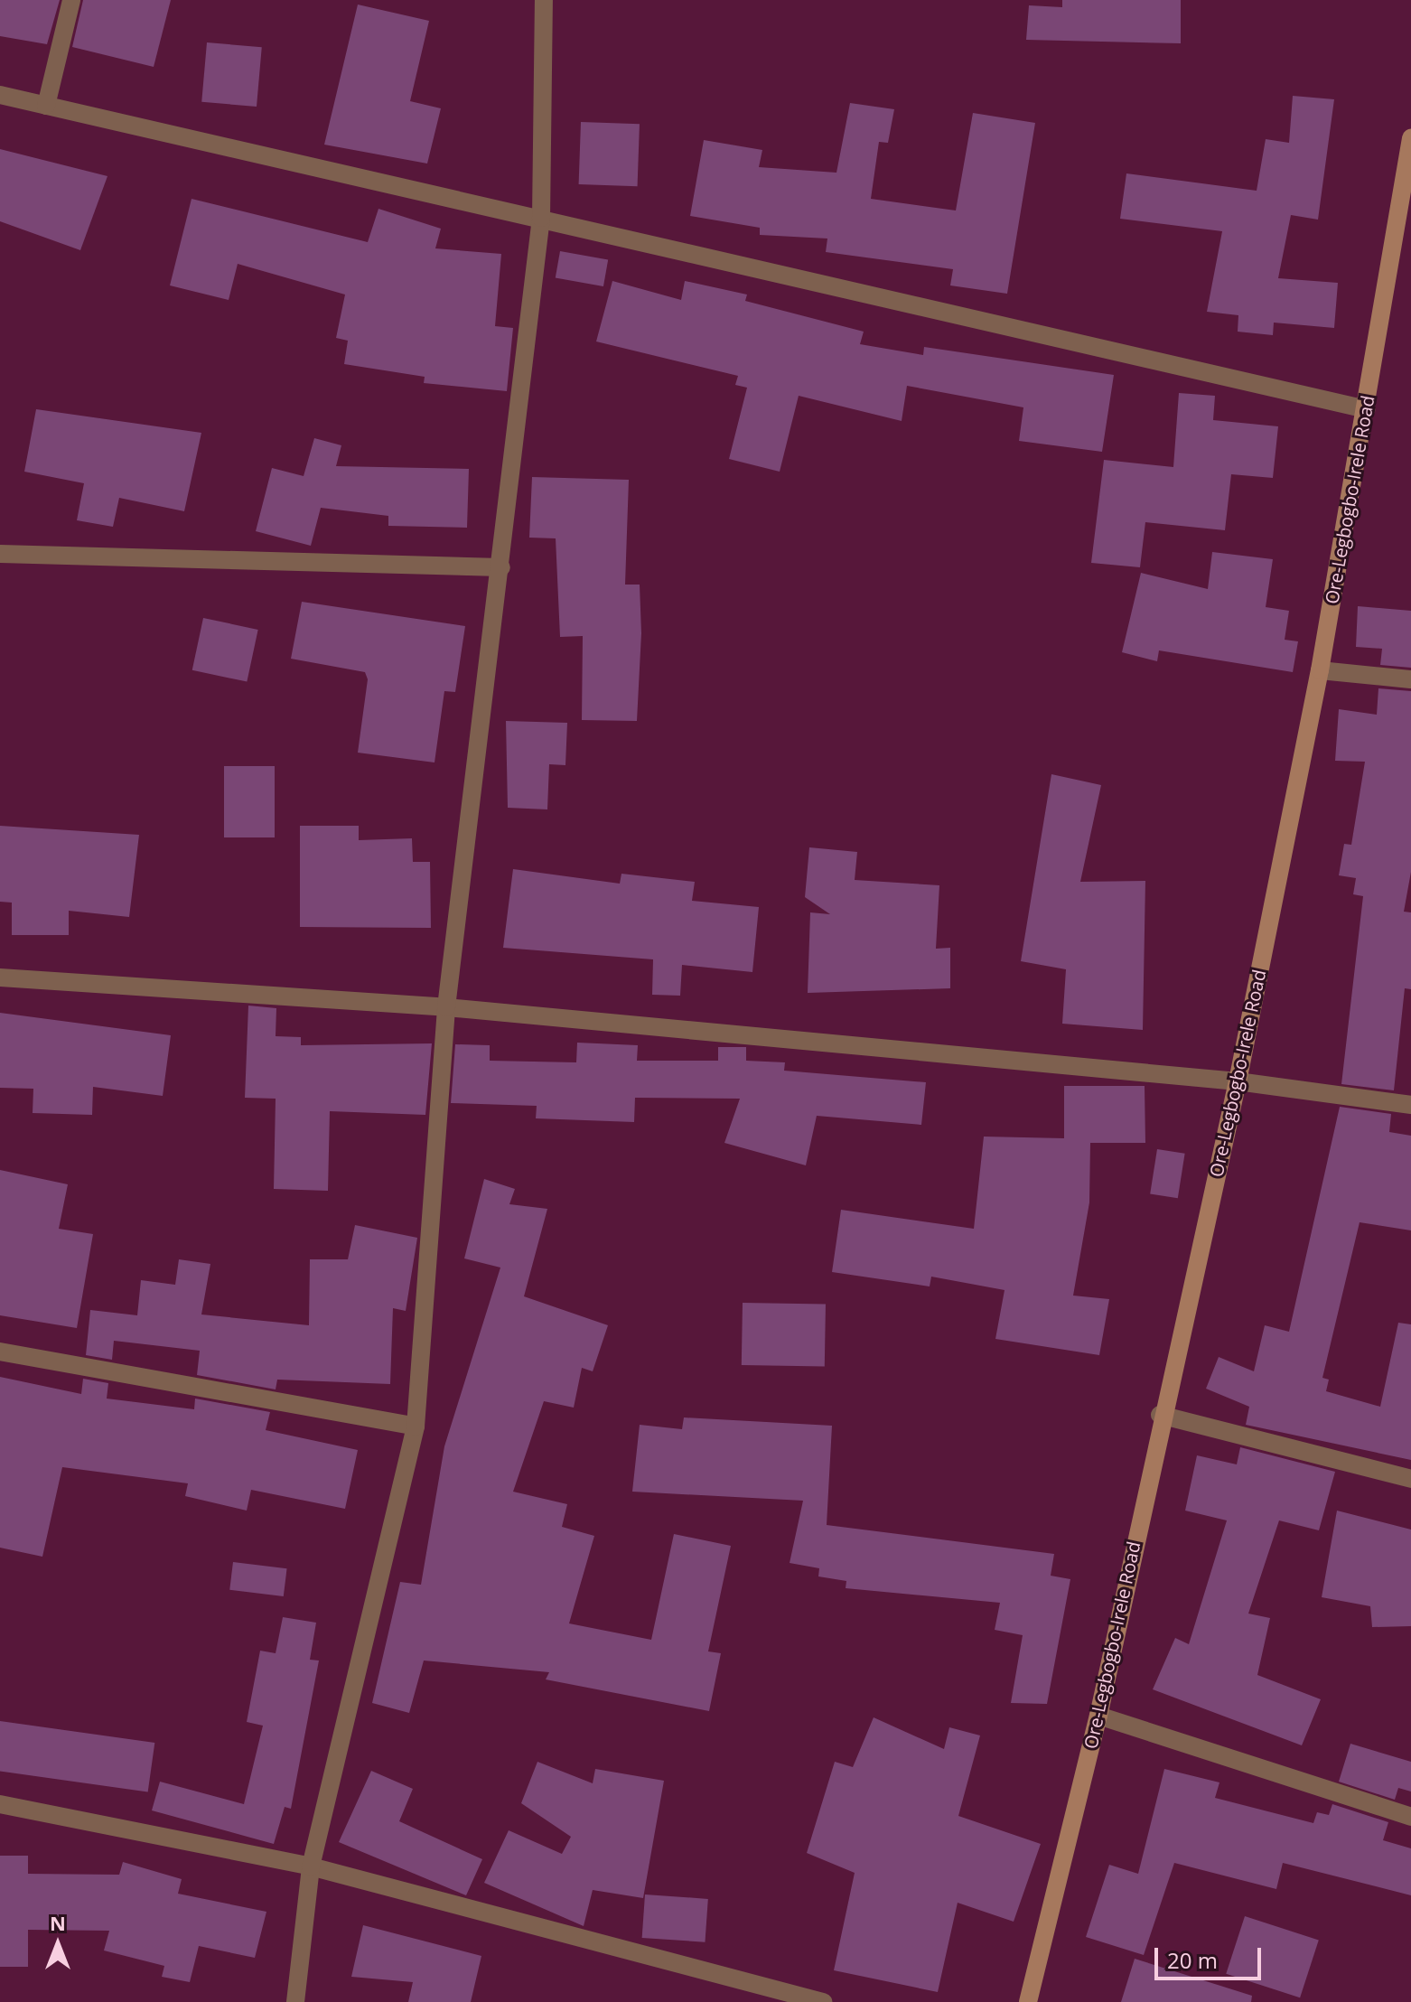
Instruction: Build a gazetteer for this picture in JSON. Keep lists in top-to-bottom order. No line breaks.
{"streets":{"main road":["Ore-Legbogbo-Irele Road"]},"scale_bar":"20 m","north":"top"}
